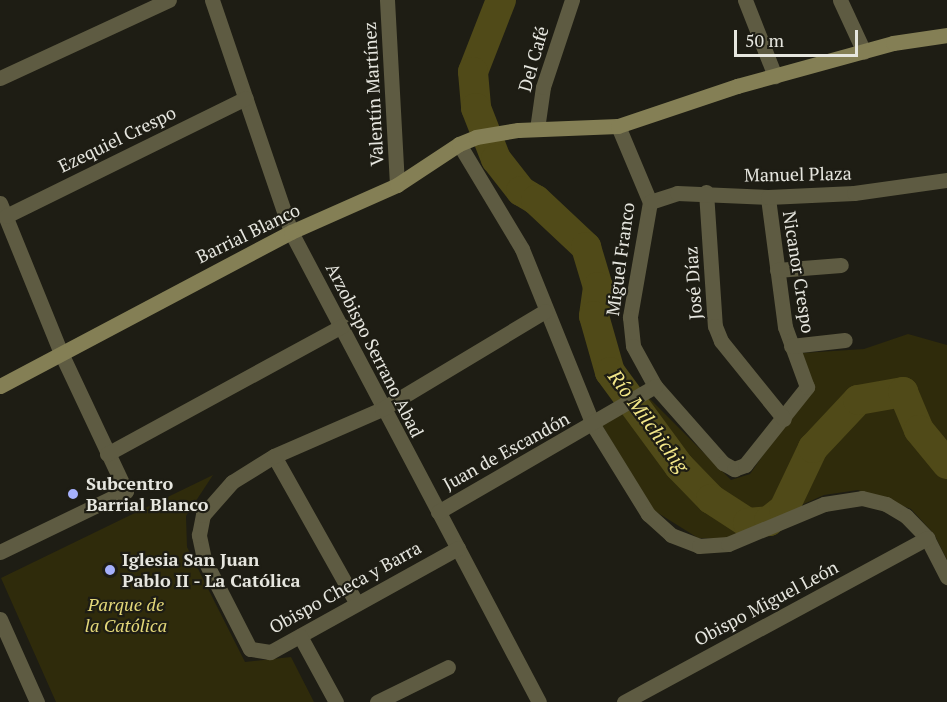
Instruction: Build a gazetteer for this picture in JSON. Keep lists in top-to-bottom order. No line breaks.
{"streets":{"street":["Del Café","Valentín Martínez","Ezequiel Crespo","Manuel Plaza","Barrial Blanco","Miguel Franco","Nicanor Crespo","José Díaz","Arzobispo Serrano Abad","Juan de Escandón","Obispo Checa y Barra","Obispo Miguel León"]},"crossings":[["Del Café","Barrial Blanco"],["Valentín Martínez","Barrial Blanco"],["Ezequiel Crespo","Arzobispo Serrano Abad"],["Manuel Plaza","Miguel Franco"],["Manuel Plaza","Nicanor Crespo"],["Manuel Plaza","José Díaz"],["Barrial Blanco","Miguel Franco"],["Barrial Blanco","Arzobispo Serrano Abad"],["Miguel Franco","Nicanor Crespo"],["Miguel Franco","José Díaz"],["Miguel Franco","Juan de Escandón"],["Arzobispo Serrano Abad","Juan de Escandón"],["Arzobispo Serrano Abad","Obispo Checa y Barra"]],"water":["Río Milchichig"],"parks":["Parque de la Católica"],"places":["Subcentro Barrial Blanco","Iglesia San Juan Pablo II - La Católica"],"scale_bar":"50 m"}
